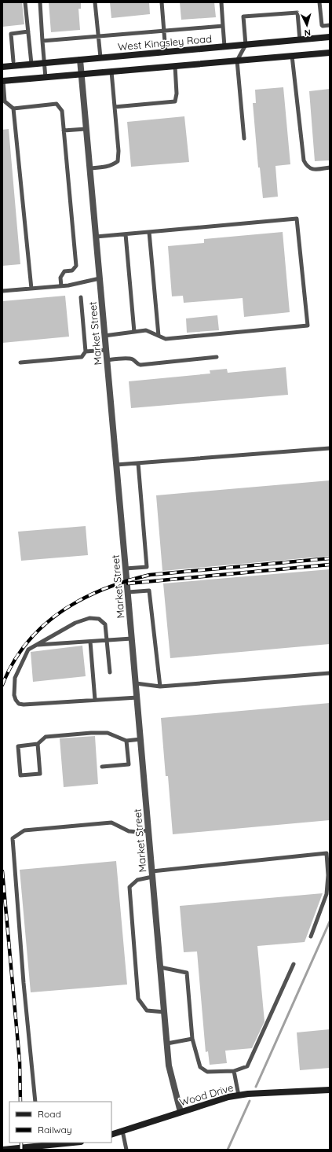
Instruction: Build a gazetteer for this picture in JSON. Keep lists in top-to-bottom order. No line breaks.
{"streets":{"main road":["West Kingsley Road","Wood Drive"],"street":["Market Street"]},"crossings":[["West Kingsley Road","Market Street"],["Market Street","Wood Drive"]],"legend":["Road","Railway"],"north":"bottom"}
